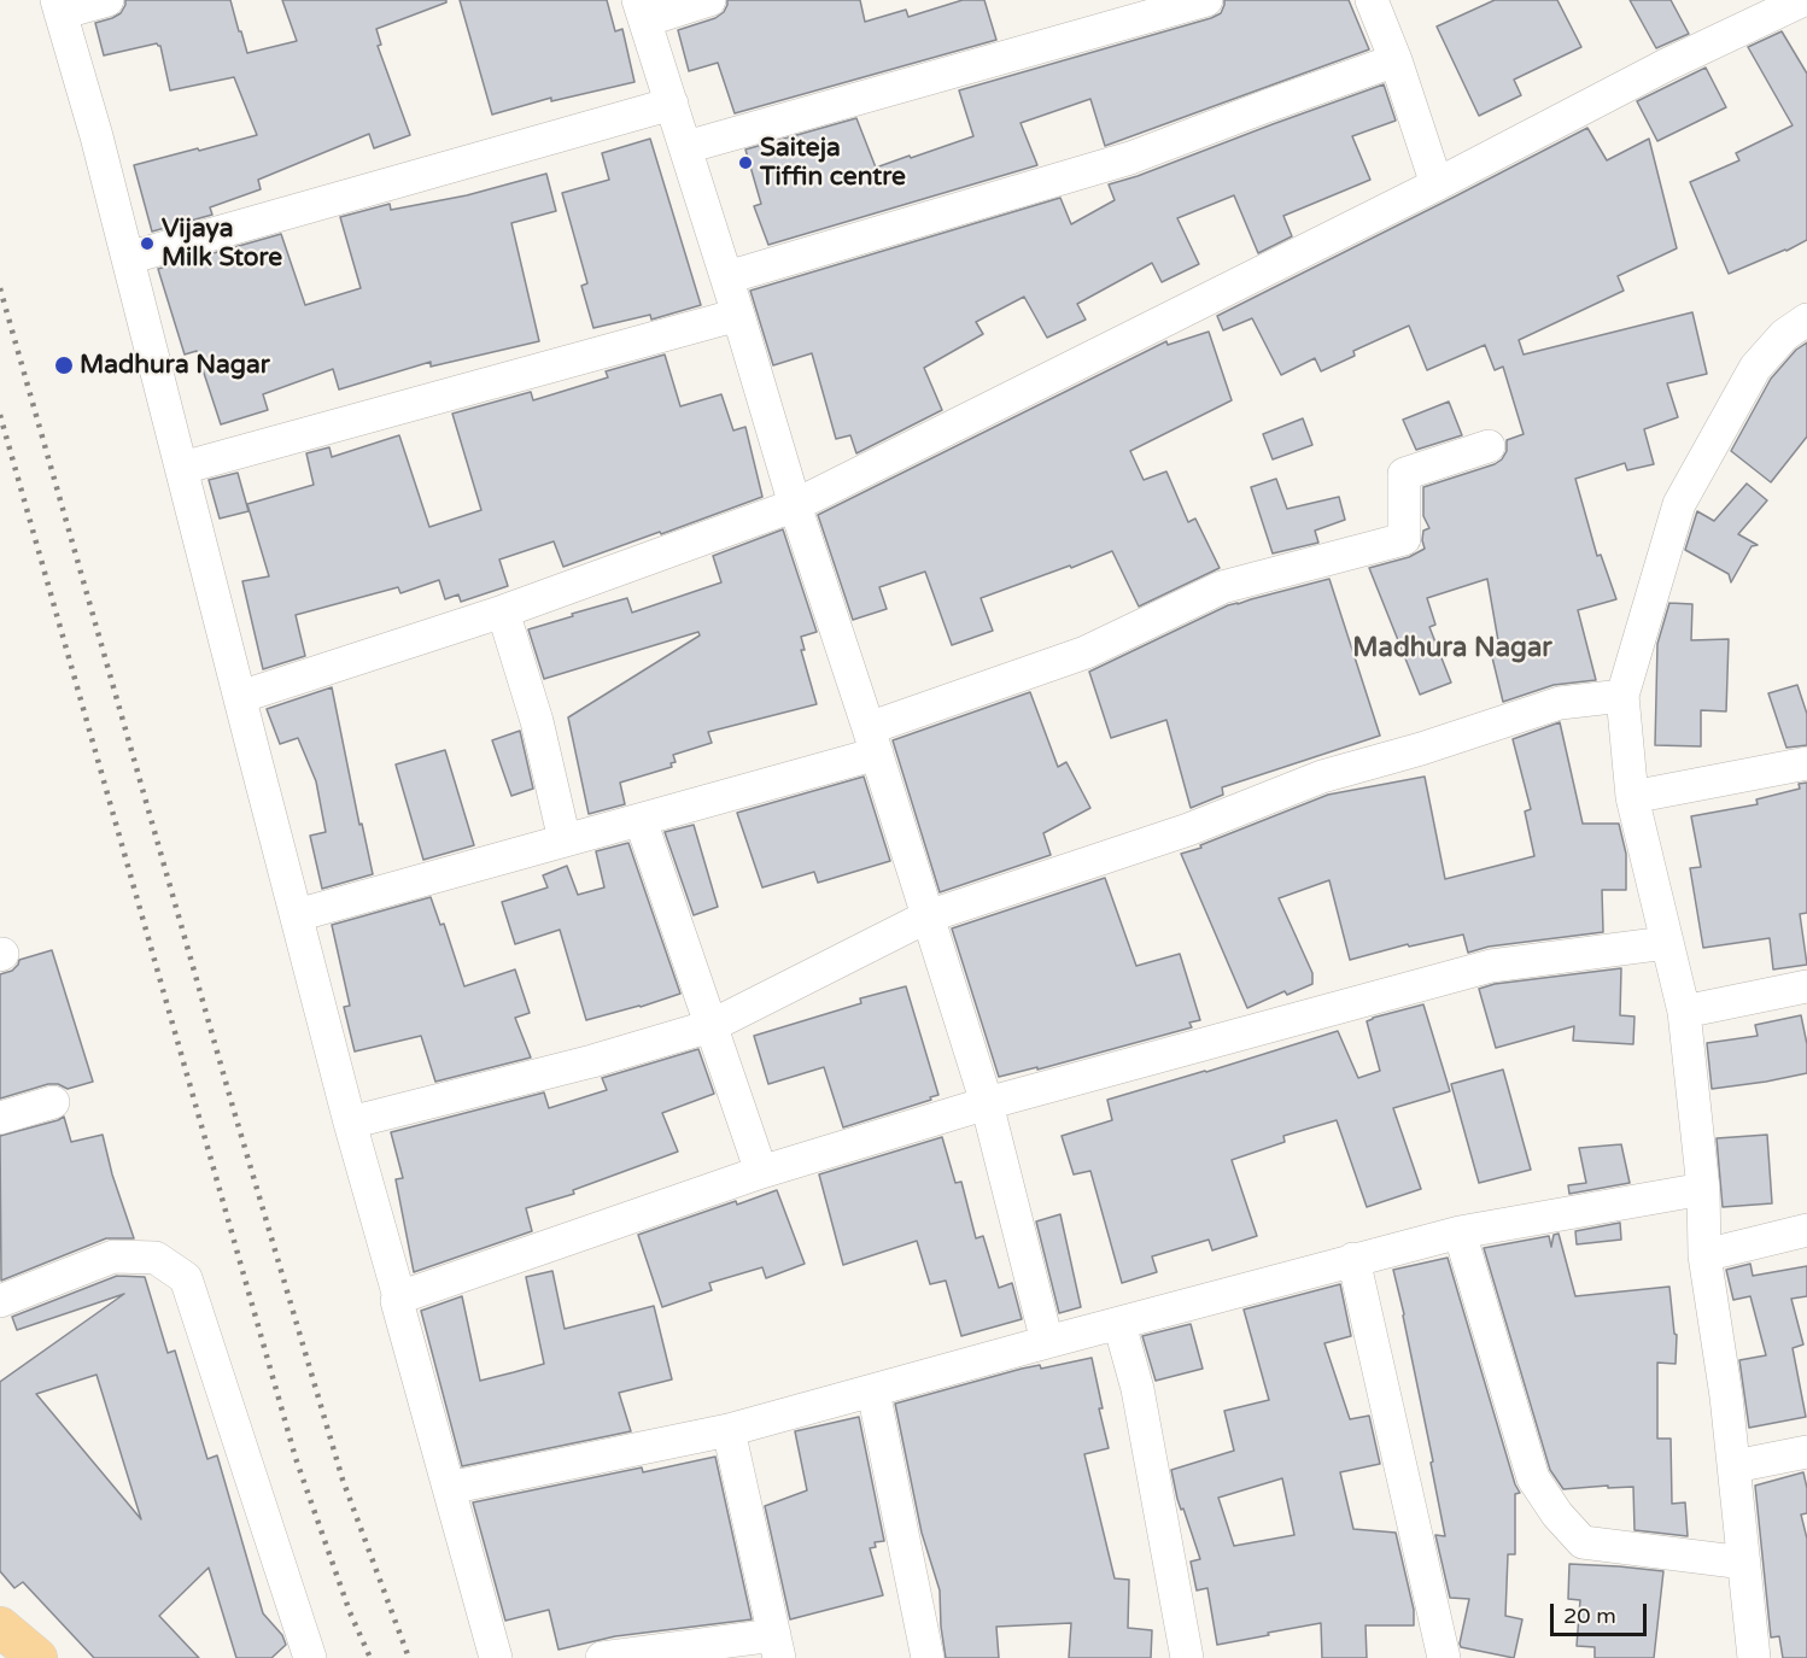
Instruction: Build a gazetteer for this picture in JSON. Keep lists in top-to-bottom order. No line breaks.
{"districts":["Madhura Nagar"],"places":["Saiteja Tiffin centre","Vijaya Milk Store","Madhura Nagar"],"scale_bar":"20 m"}
